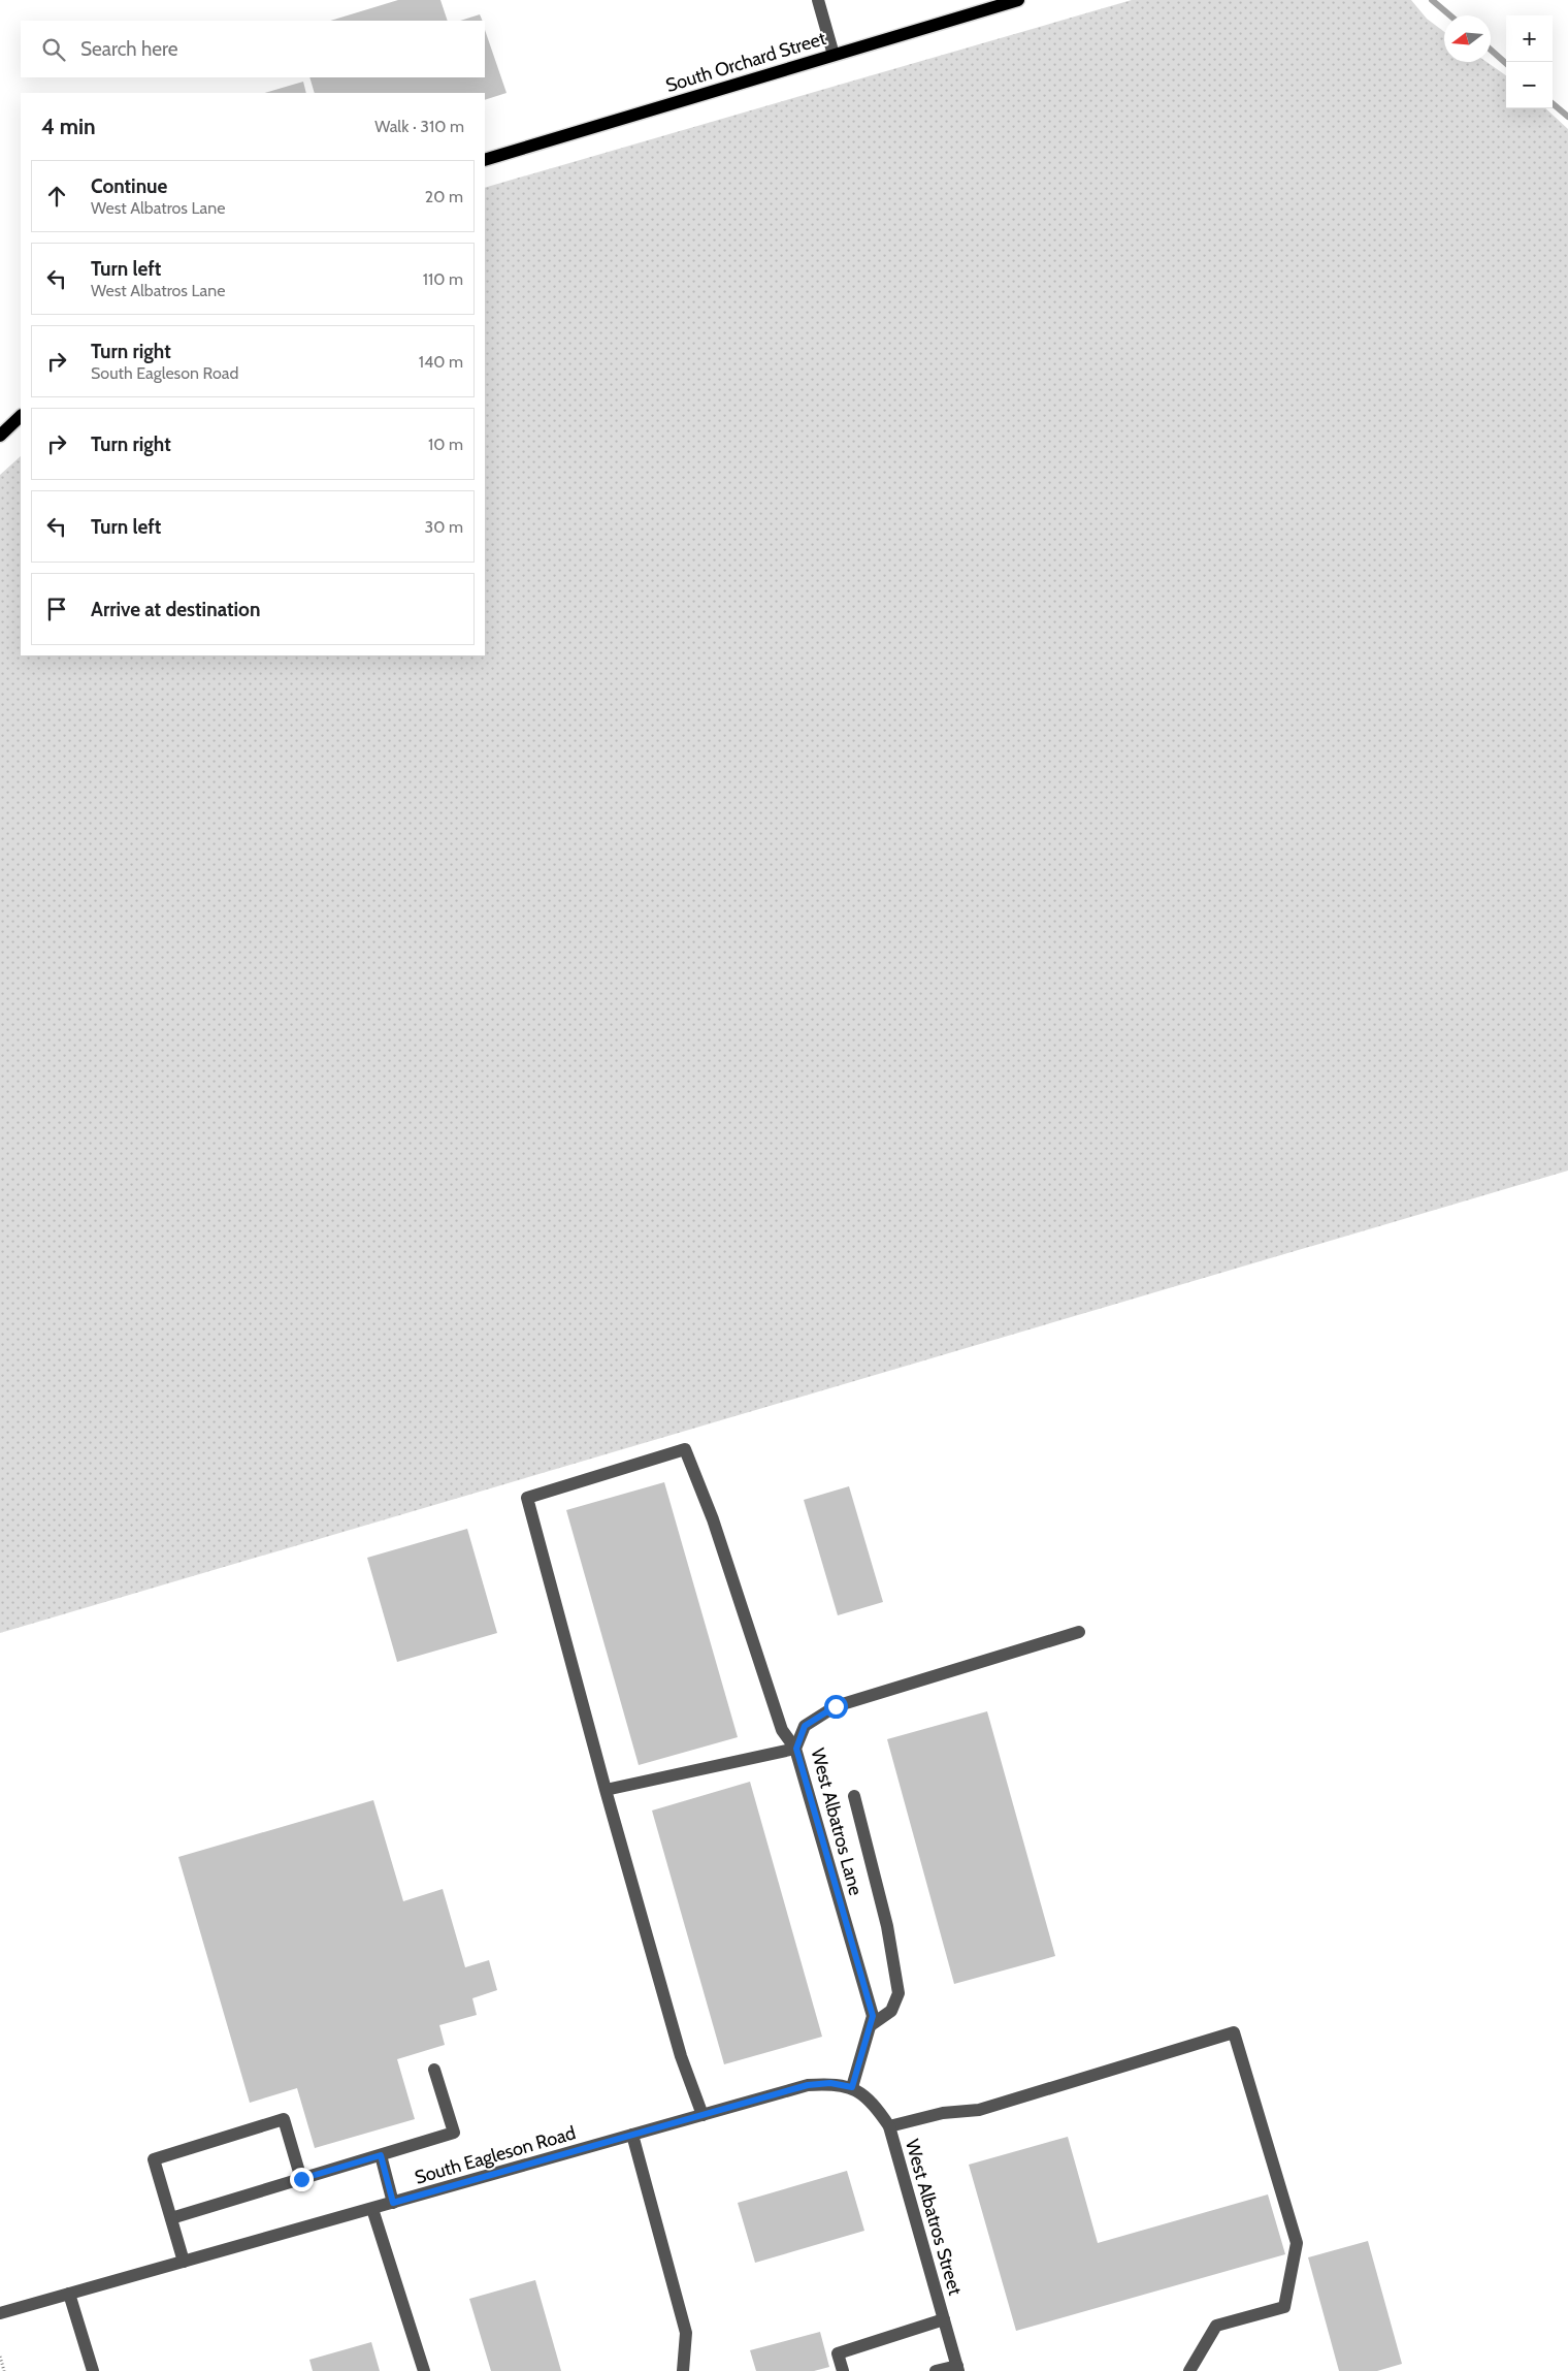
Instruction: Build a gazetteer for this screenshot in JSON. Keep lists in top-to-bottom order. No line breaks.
{"streets":{"main road":["South Orchard Street"],"street":["West Albatros Lane","South Eagleson Road","West Albatros Street"]},"crossings":[["West Albatros Lane","South Eagleson Road"],["West Albatros Lane","West Albatros Street"],["South Eagleson Road","West Albatros Street"]],"north":"left","page":{"map_buttons":["+","−"],"search":"Search here","heading":["4 min","Walk · 310 m"],"list":[["Continue","West Albatros Lane","20 m"],["Turn left","West Albatros Lane","110 m"],["Turn right","South Eagleson Road","140 m"],["Turn right","10 m"],["Turn left","30 m"],"Arrive at destination"]}}
